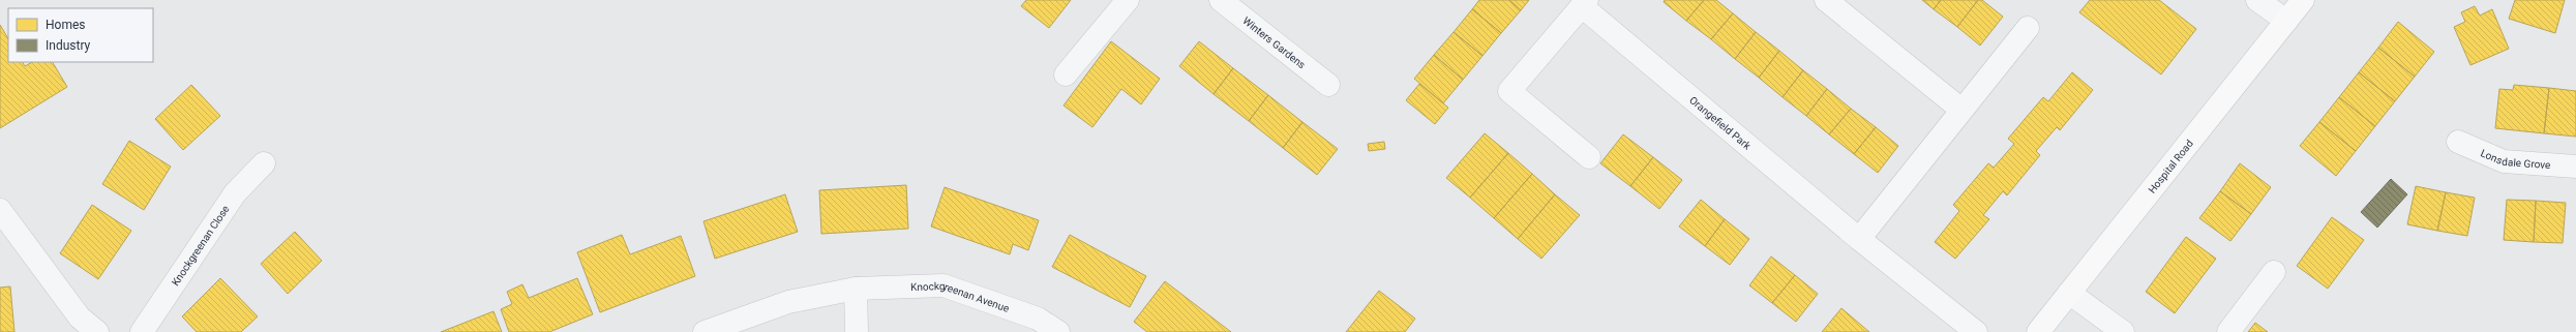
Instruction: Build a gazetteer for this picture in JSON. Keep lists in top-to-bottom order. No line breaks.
{"streets":{"main road":["Hospital Road"],"street":["Winters Gardens","Orangefield Park","Lonsdale Grove","Knockgreenan Close","Knockgreenan Avenue"]},"legend":["Homes","Industry"]}
